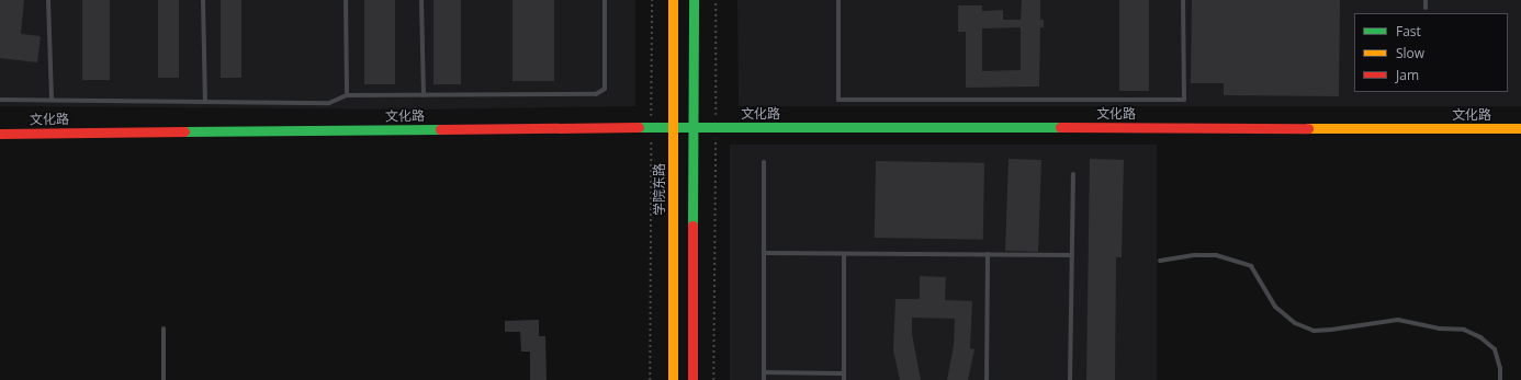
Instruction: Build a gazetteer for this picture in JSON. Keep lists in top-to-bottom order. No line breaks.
{"streets":{"street":["文化路","学院东路"]},"crossings":[["文化路","学院东路"]],"legend":["Fast","Slow","Jam"]}
